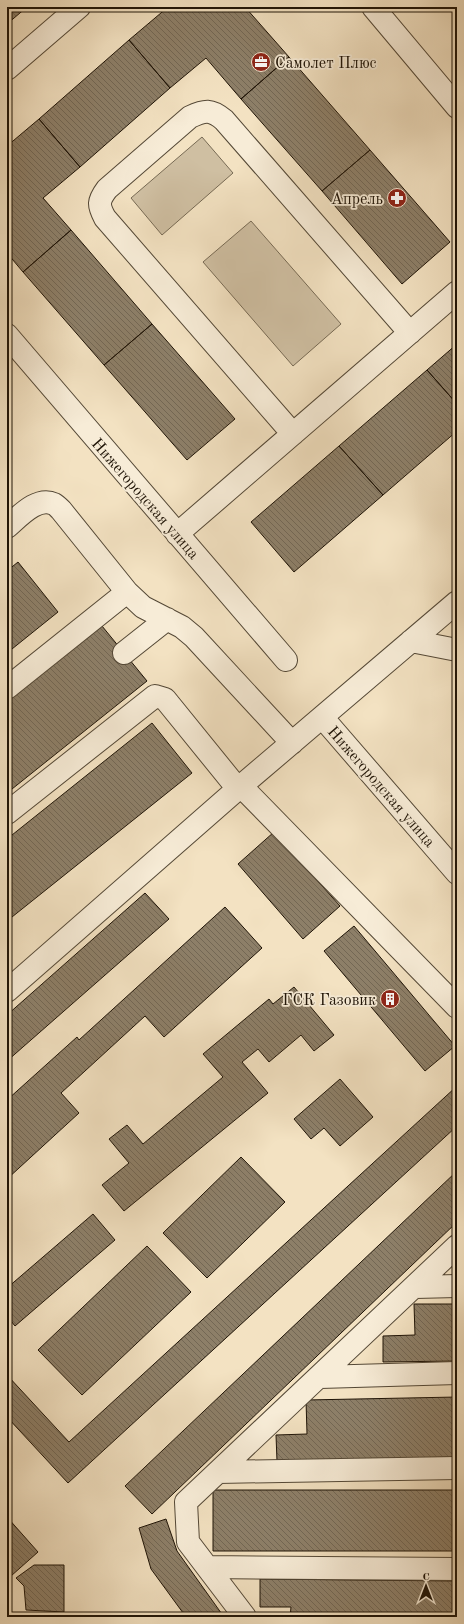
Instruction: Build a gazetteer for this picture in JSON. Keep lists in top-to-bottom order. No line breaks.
{"streets":{"street":["Нижегородская улица"]},"places":{"office":["Самолет Плюс"],"pharmacy":["Апрель"],"building":["ГСК Газовик"]},"north":"top"}
